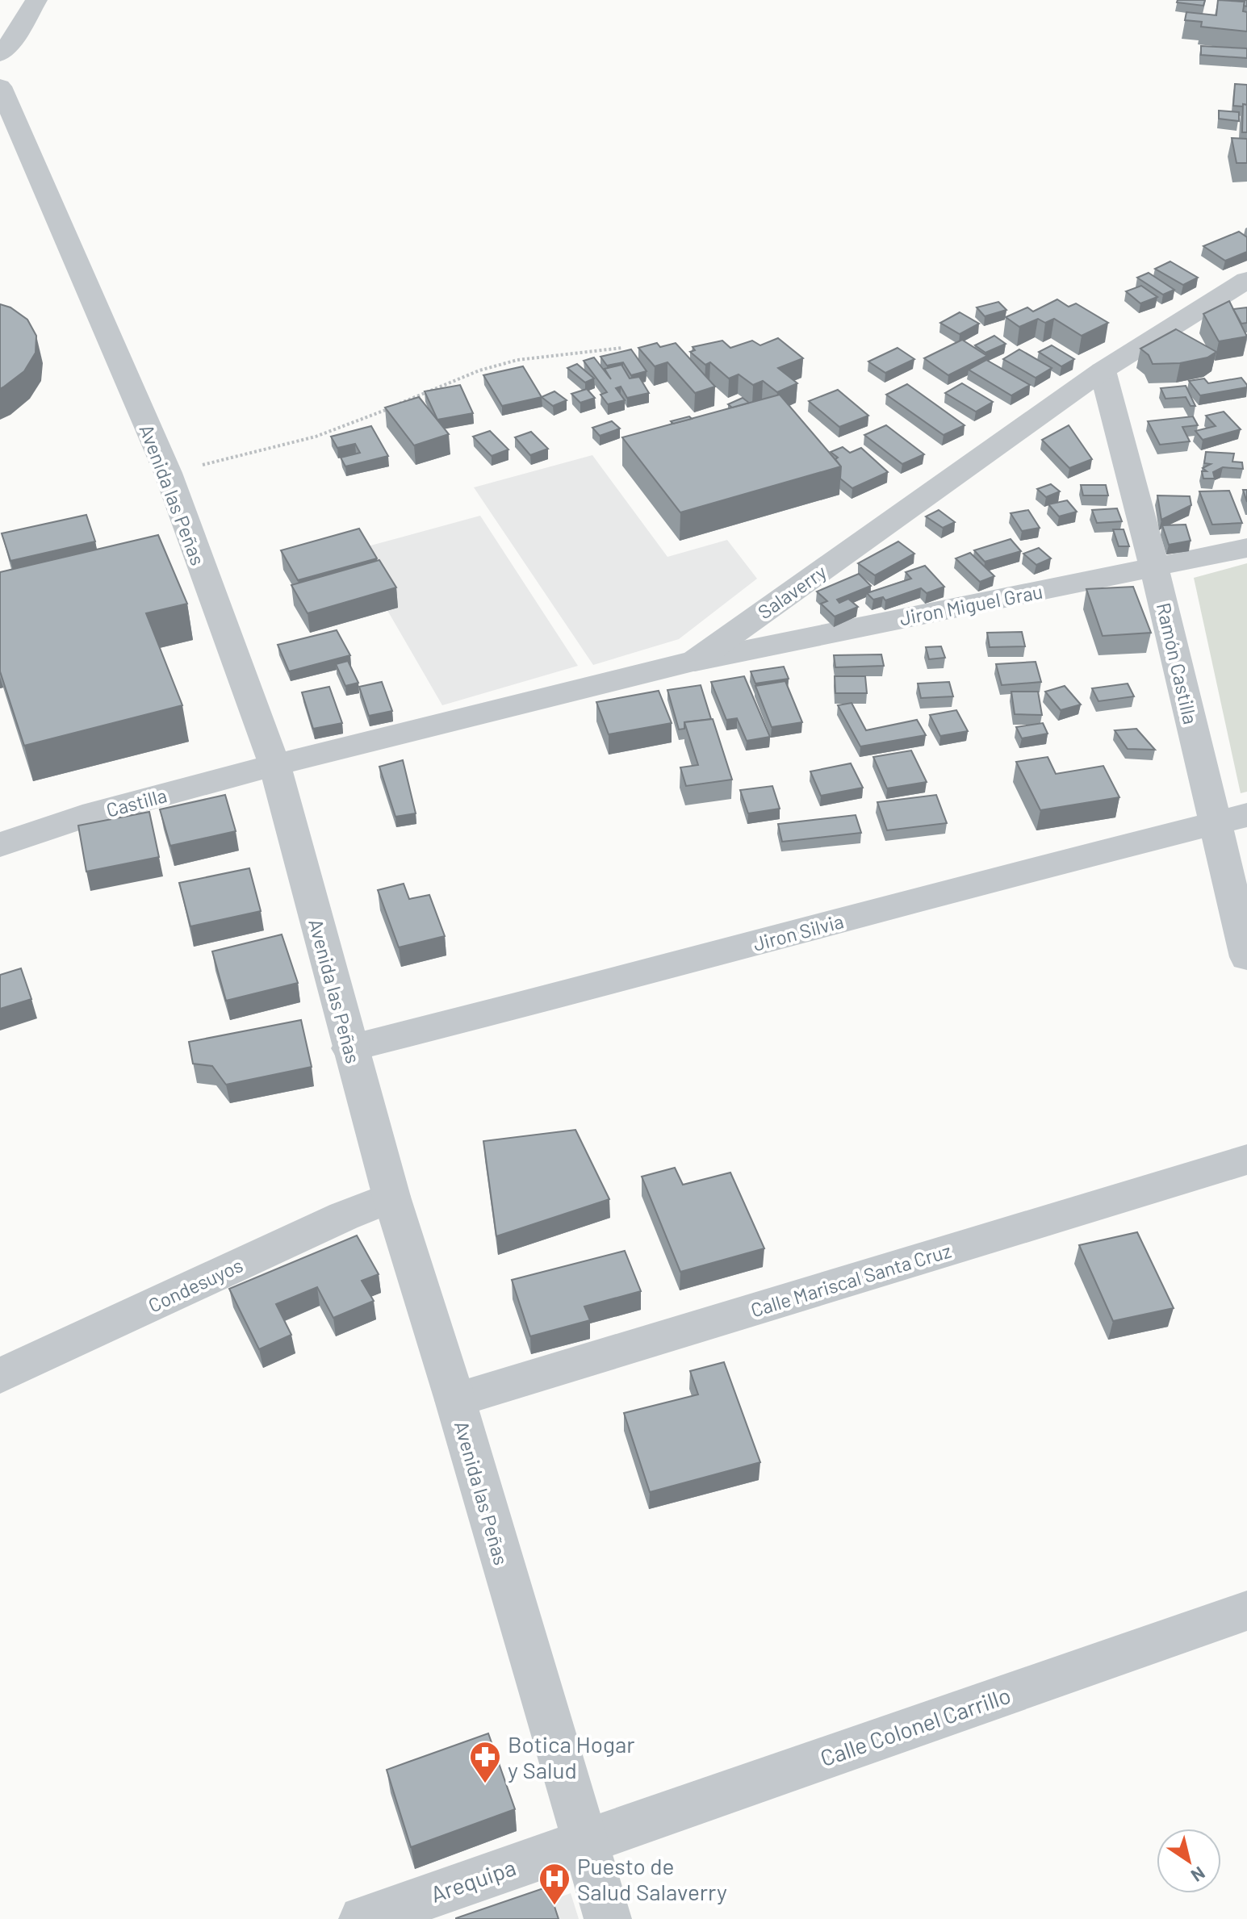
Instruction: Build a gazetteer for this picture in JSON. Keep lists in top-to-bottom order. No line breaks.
{"streets":{"street":["Avenida las Peñas","Salaverry","Jiron Miguel Grau","Ramón Castilla","Castilla","Jiron Silvia","Calle Mariscal Santa Cruz","Condesuyos","Calle Colonel Carrillo","Arequipa"]},"crossings":[["Avenida las Peñas","Salaverry"],["Avenida las Peñas","Castilla"],["Avenida las Peñas","Jiron Silvia"],["Avenida las Peñas","Calle Mariscal Santa Cruz"],["Avenida las Peñas","Condesuyos"],["Avenida las Peñas","Calle Colonel Carrillo"],["Avenida las Peñas","Arequipa"],["Salaverry","Jiron Miguel Grau"],["Salaverry","Ramón Castilla"],["Salaverry","Castilla"],["Jiron Miguel Grau","Ramón Castilla"],["Ramón Castilla","Jiron Silvia"],["Calle Colonel Carrillo","Arequipa"]],"places":{"pharmacy":["Botica Hogar y Salud"],"hospital":["Puesto de Salud Salaverry"]},"north":"bottom right"}
